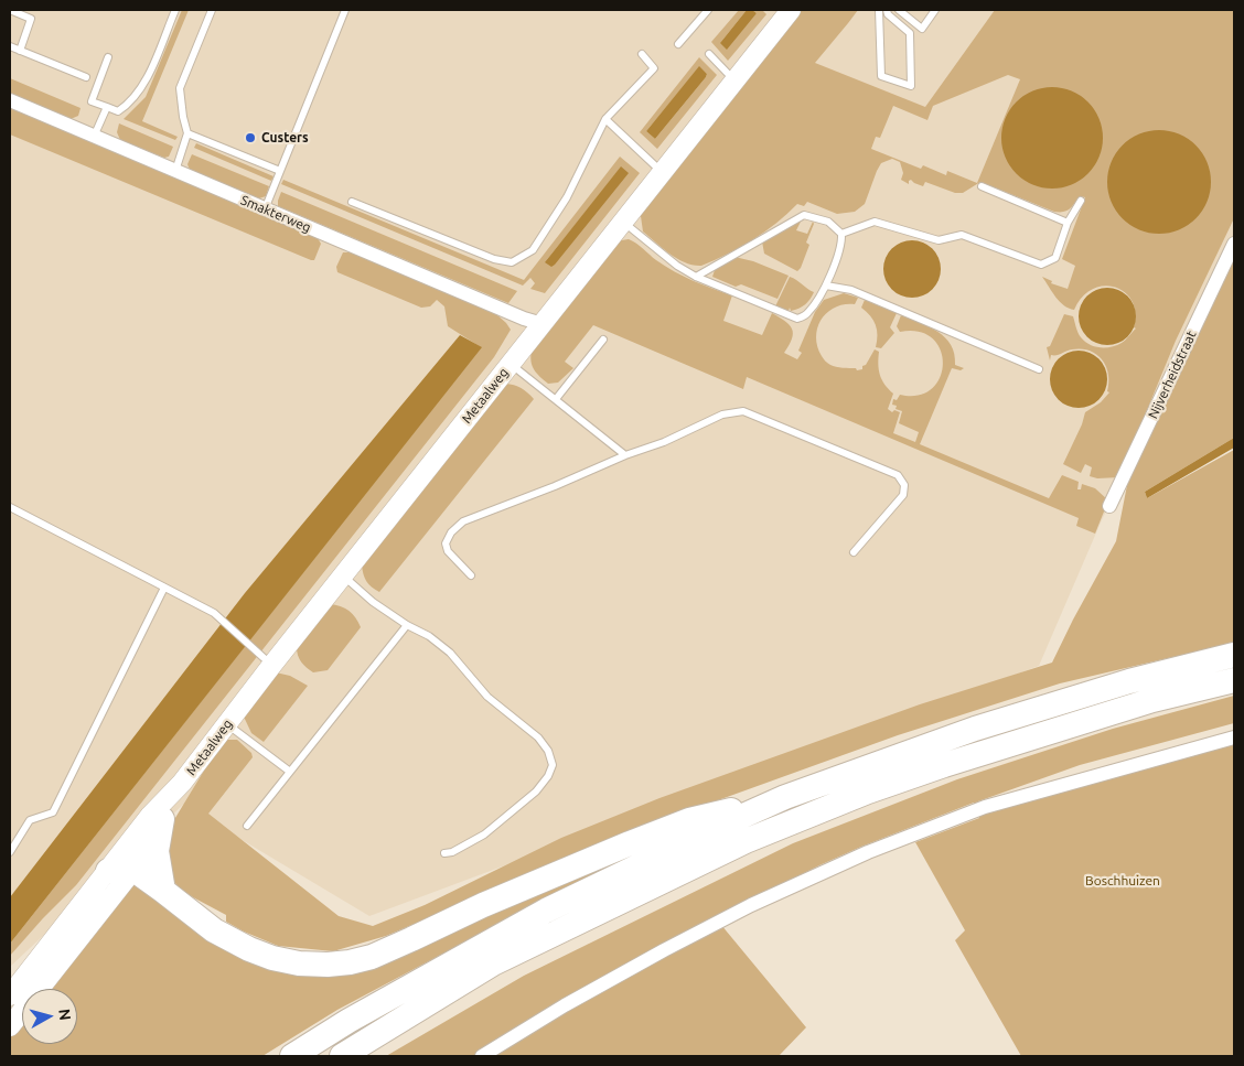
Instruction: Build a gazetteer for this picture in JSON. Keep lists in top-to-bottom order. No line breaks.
{"streets":{"street":["Smakterweg","Nijverheidstraat","Metaalweg"]},"crossings":[["Smakterweg","Metaalweg"]],"parks":["Boschhuizen"],"places":["Custers"],"north":"right"}
